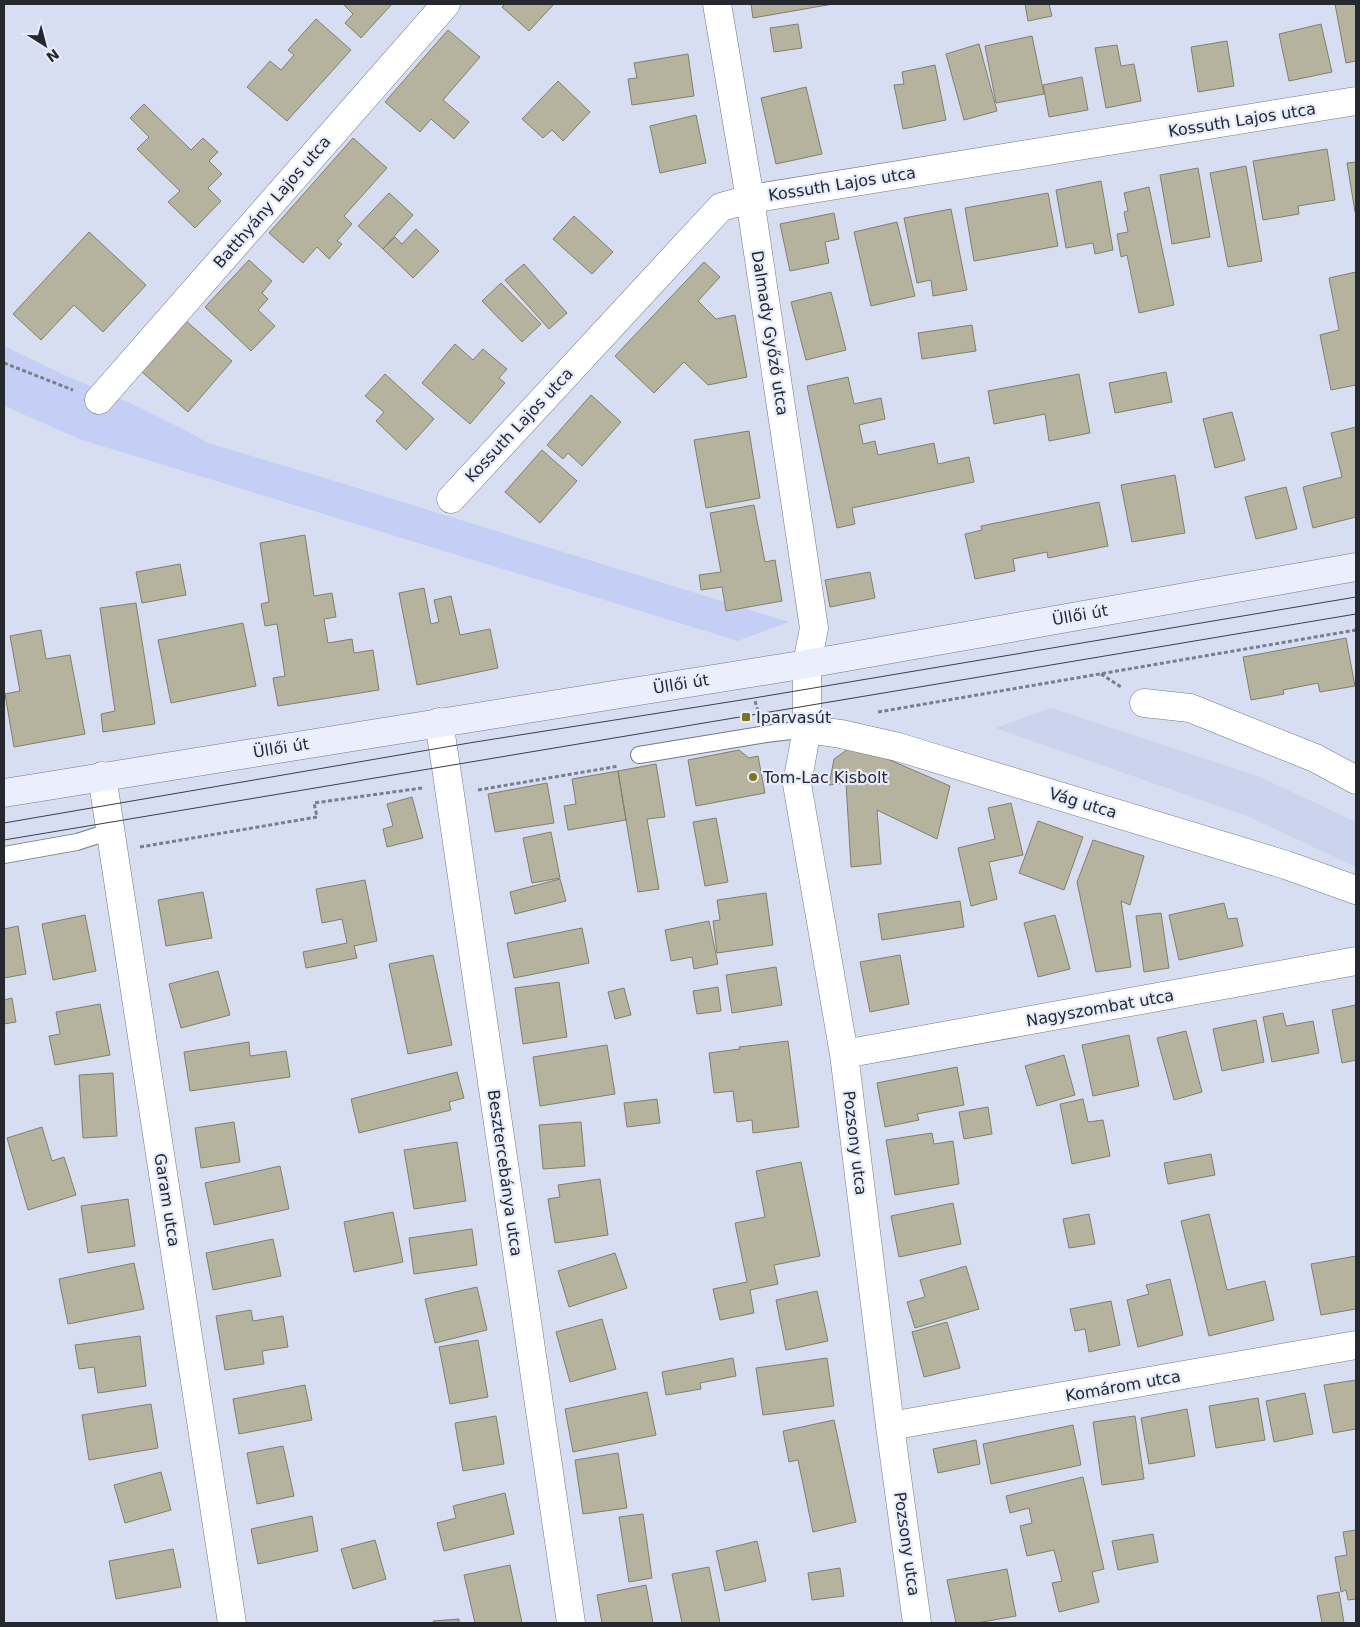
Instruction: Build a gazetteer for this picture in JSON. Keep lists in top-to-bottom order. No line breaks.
{"streets":{"main road":["Üllői út"],"street":["Kossuth Lajos utca","Batthyány Lajos utca","Dalmady Győző utca","Vág utca","Nagyszombat utca","Pozsony utca","Besztercebánya utca","Garam utca","Komárom utca"]},"crossings":[["Kossuth Lajos utca","Dalmady Győző utca"],["Dalmady Győző utca","Üllői út"],["Dalmady Győző utca","Pozsony utca"],["Üllői út","Pozsony utca"],["Üllői út","Besztercebánya utca"],["Üllői út","Garam utca"],["Vág utca","Pozsony utca"],["Nagyszombat utca","Pozsony utca"],["Pozsony utca","Komárom utca"]],"places":{"transit":["Iparvasút"],"other":["Tom-Lac Kisbolt"]},"north":"bottom right"}
